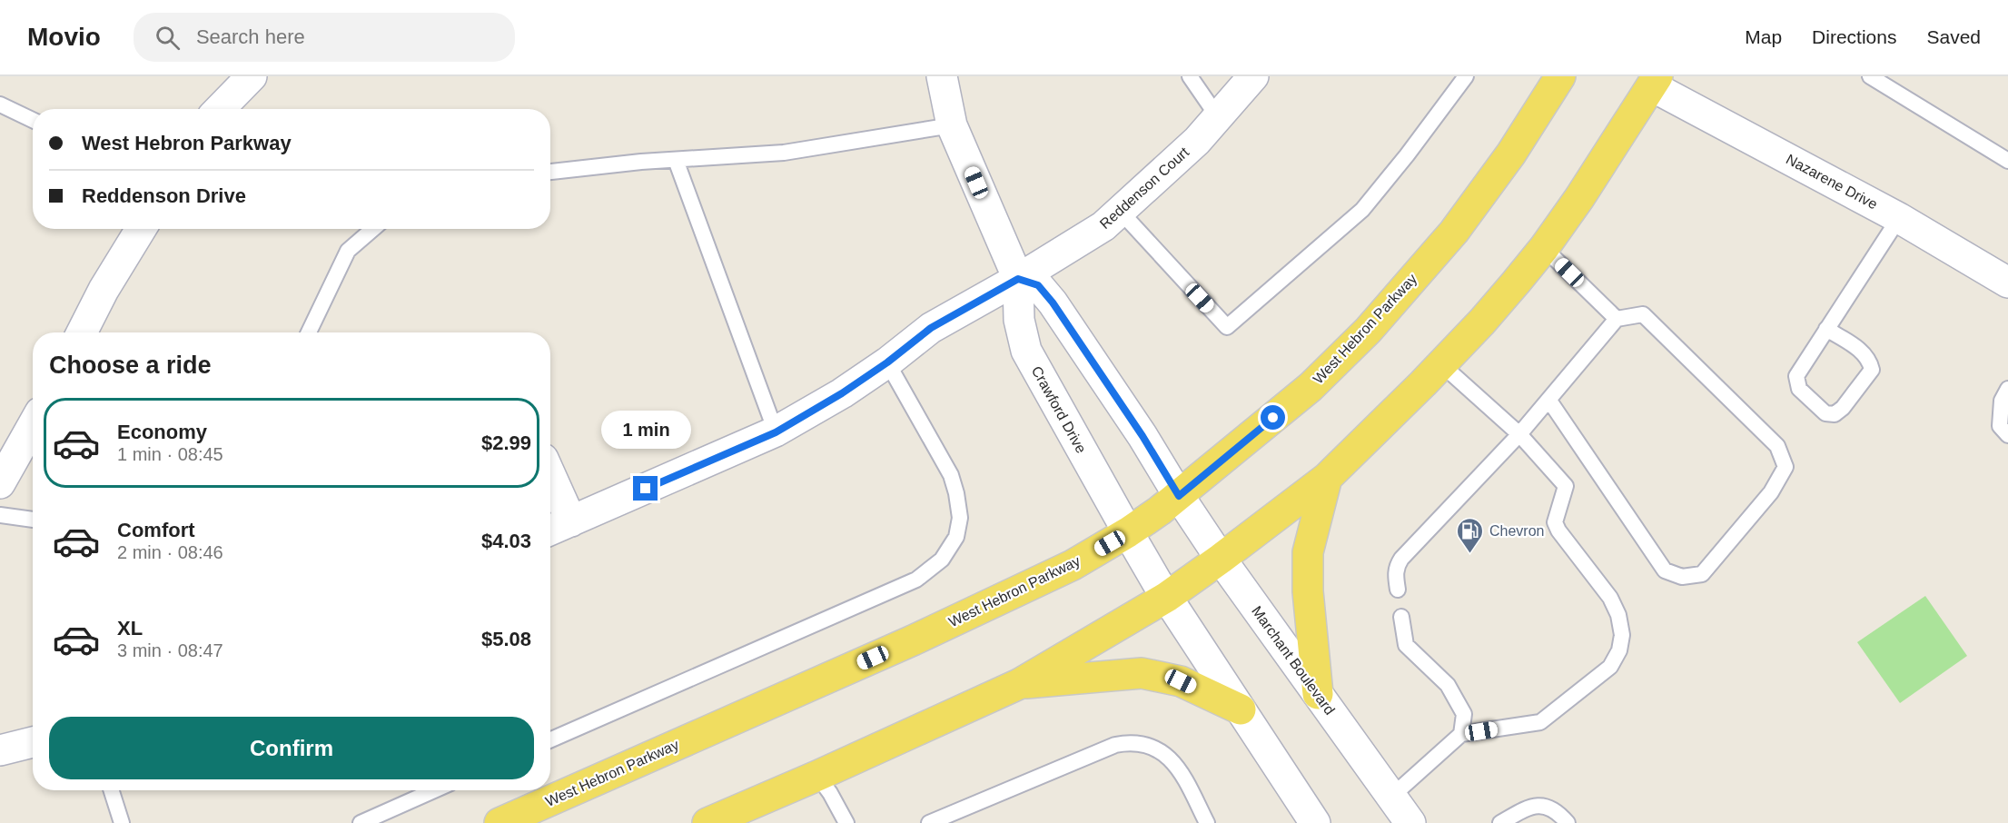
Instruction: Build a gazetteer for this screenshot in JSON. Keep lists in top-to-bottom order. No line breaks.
{"streets":{"main road":["West Hebron Parkway"],"street":["Nazarene Drive","Reddenson Court","Crawford Drive","Marchant Boulevard"]},"crossings":[["Reddenson Court","Crawford Drive"],["West Hebron Parkway","Crawford Drive"],["West Hebron Parkway","Marchant Boulevard"]],"places":{"fuel station":["Chevron"]},"page":{"header":"Movio","search":"Search here","nav":["Map","Directions","Saved"],"banner":["West Hebron Parkway","Reddenson Drive"],"heading":"Choose a ride","list":[{"name":"Economy","note":"1 min · 08:45","value":"$2.99"},{"name":"Comfort","note":"2 min · 08:46","value":"$4.03"},{"name":"XL","note":"3 min · 08:47","value":"$5.08"}],"bubble":"1 min","buttons":"Confirm"}}
